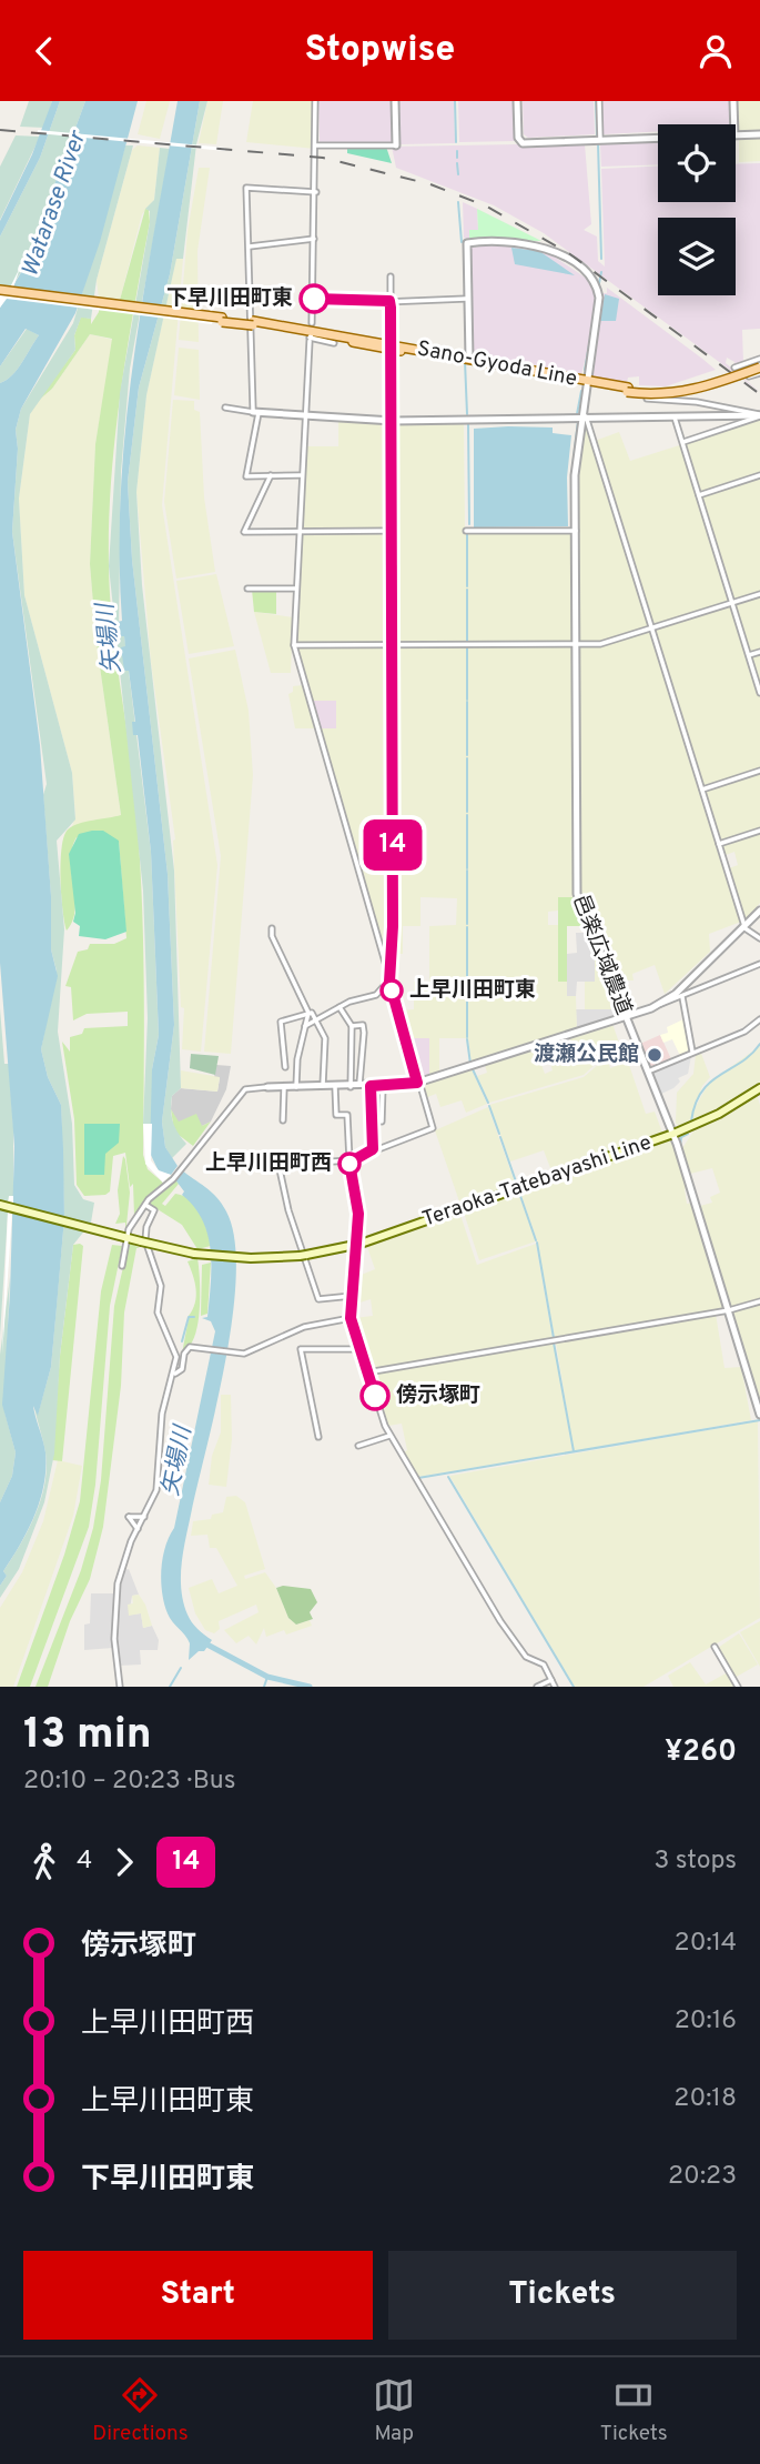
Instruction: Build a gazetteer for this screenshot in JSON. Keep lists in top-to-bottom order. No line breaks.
{"streets":{"main road":["Sano-Gyoda Line","Teraoka-Tatebayashi Line"],"street":["邑楽広域農道"]},"crossings":[["Sano-Gyoda Line","邑楽広域農道"],["邑楽広域農道","Teraoka-Tatebayashi Line"]],"water":["Watarase River","矢場川"],"places":["下早川田町東","上早川田町東","渡瀬公民館","上早川田町西","傍示塚町"],"lines":["bus line 14"],"page":{"header":"Stopwise","on_map":"14","heading":["13 min","20:10 – 20:23 · Bus","¥260"],"legs":["4","14","3 stops"],"list":[{"name":"傍示塚町","value":"20:14"},{"name":"上早川田町西","value":"20:16"},{"name":"上早川田町東","value":"20:18"},{"name":"下早川田町東","value":"20:23"}],"buttons":["Start","Tickets"],"tabs":["Directions","Map","Tickets"]}}
